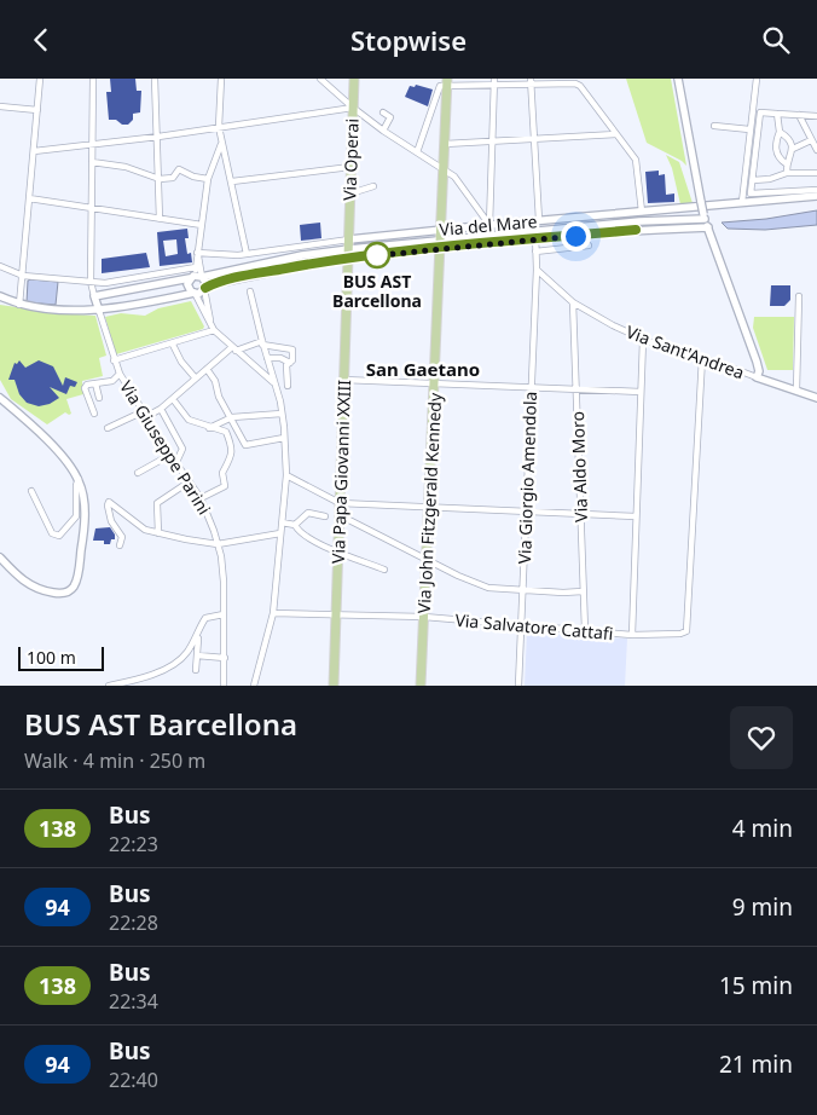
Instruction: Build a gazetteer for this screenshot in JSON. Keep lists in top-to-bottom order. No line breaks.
{"streets":{"main road":["Via Operai","Via Papa Giovanni XXIII","Via John Fitzgerald Kennedy"],"street":["Via del Mare","Via Sant'Andrea","Via Giuseppe Parini","Via Aldo Moro","Via Giorgio Amendola","Via Salvatore Cattafi"]},"crossings":[["Via Operai","Via del Mare"],["Via Operai","Via Papa Giovanni XXIII"],["Via del Mare","Via Papa Giovanni XXIII"],["Via del Mare","Via John Fitzgerald Kennedy"],["Via Sant'Andrea","Via Aldo Moro"],["Via Sant'Andrea","Via Giorgio Amendola"],["Via Sant'Andrea","Via Salvatore Cattafi"],["Via Aldo Moro","Via Salvatore Cattafi"],["Via Papa Giovanni XXIII","Via Salvatore Cattafi"],["Via Giorgio Amendola","Via Salvatore Cattafi"],["Via John Fitzgerald Kennedy","Via Salvatore Cattafi"]],"districts":["San Gaetano"],"places":["BUS AST Barcellona"],"lines":["bus line 138"],"scale_bar":"100 m","page":{"header":"Stopwise","scale":"100 m","heading":["BUS AST Barcellona","Walk · 4 min · 250 m"],"list":[{"mark":"138","name":"Bus","note":"22:23","value":"4 min"},{"mark":"94","name":"Bus","note":"22:28","value":"9 min"},{"mark":"138","name":"Bus","note":"22:34","value":"15 min"},{"mark":"94","name":"Bus","note":"22:40","value":"21 min"}]}}
